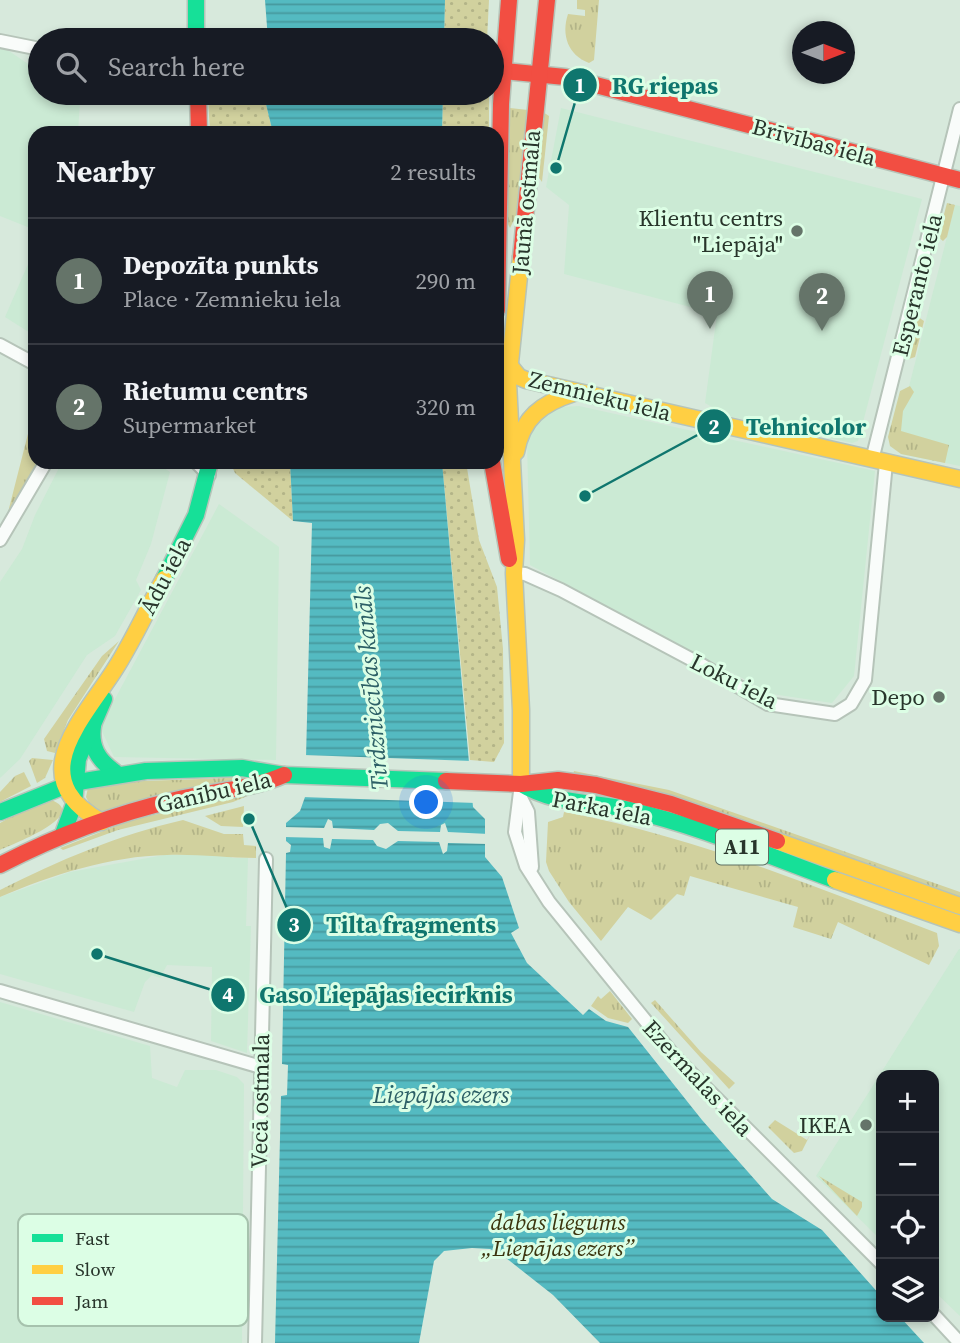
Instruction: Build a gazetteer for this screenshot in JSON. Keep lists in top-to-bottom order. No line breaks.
{"streets":{"main road":["Brīvības iela","Jaunā ostmala","Zemnieku iela","Ādu iela","Ganību iela","Parka iela","A11"],"street":["Esperanto iela","Loku iela","Ezermalas iela","Vecā ostmala"]},"crossings":[["Brīvības iela","Jaunā ostmala"],["Brīvības iela","Esperanto iela"],["Jaunā ostmala","Zemnieku iela"],["Jaunā ostmala","Loku iela"],["Jaunā ostmala","Parka iela"],["Jaunā ostmala","A11"],["Jaunā ostmala","Ezermalas iela"],["Esperanto iela","Zemnieku iela"],["Esperanto iela","Loku iela"],["Zemnieku iela","Loku iela"],["Ādu iela","A11"],["Ganību iela","A11"],["Parka iela","A11"],["Parka iela","Ezermalas iela"],["A11","Ezermalas iela"]],"water":["Tirdzniecības kanāls","Liepājas ezers"],"parks":["dabas liegums „Liepājas ezers”"],"places":["RG riepas","Klientu centrs \"Liepāja\"","Tehnicolor","Depo","Tilta fragments","Gaso Liepājas iecirknis","IKEA"],"legend":["Fast","Slow","Jam"],"north":"right","page":{"search":"Search here","heading":["Nearby","2 results"],"list":[{"mark":"1","name":"Depozīta punkts","note":"Place · Zemnieku iela","value":"290 m"},{"mark":"2","name":"Rietumu centrs","note":"Supermarket","value":"320 m"}],"pins":["1","2"],"map_buttons":["+","−"]}}
